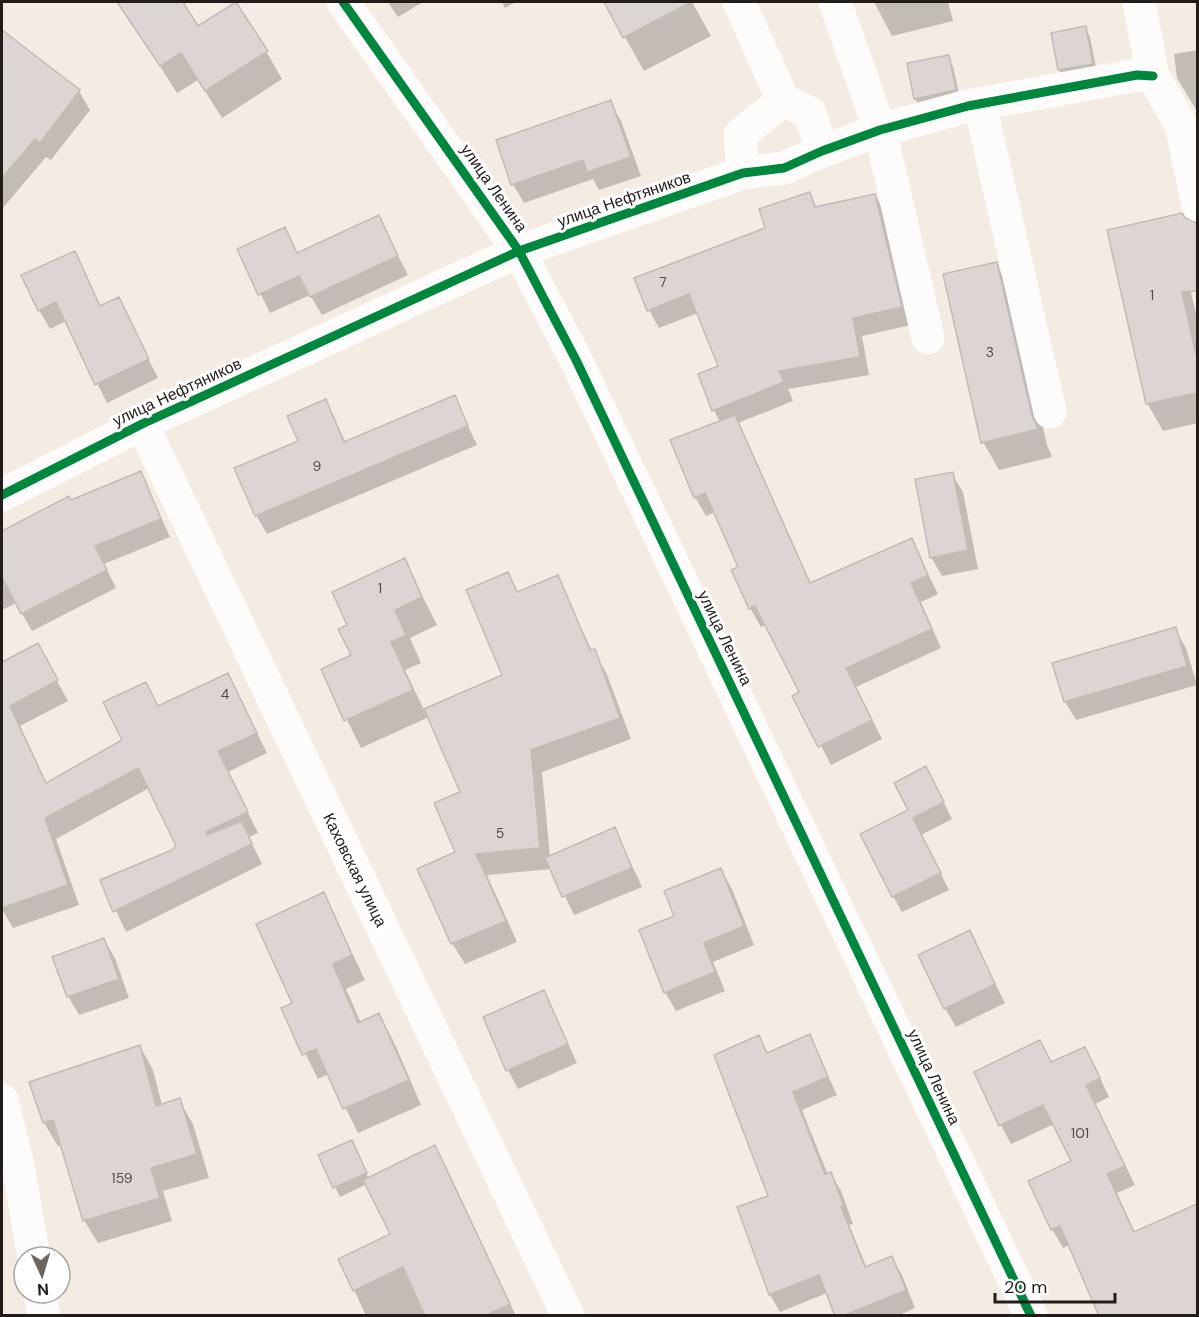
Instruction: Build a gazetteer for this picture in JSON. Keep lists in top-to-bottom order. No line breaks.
{"streets":{"street":["улица Ленина","улица Нефтяников","Каховская улица"]},"crossings":[["улица Ленина","улица Нефтяников"],["улица Нефтяников","Каховская улица"]],"house_numbers":["7","1","3","9","1","4","5","101","159"],"scale_bar":"20 m","north":"bottom"}
